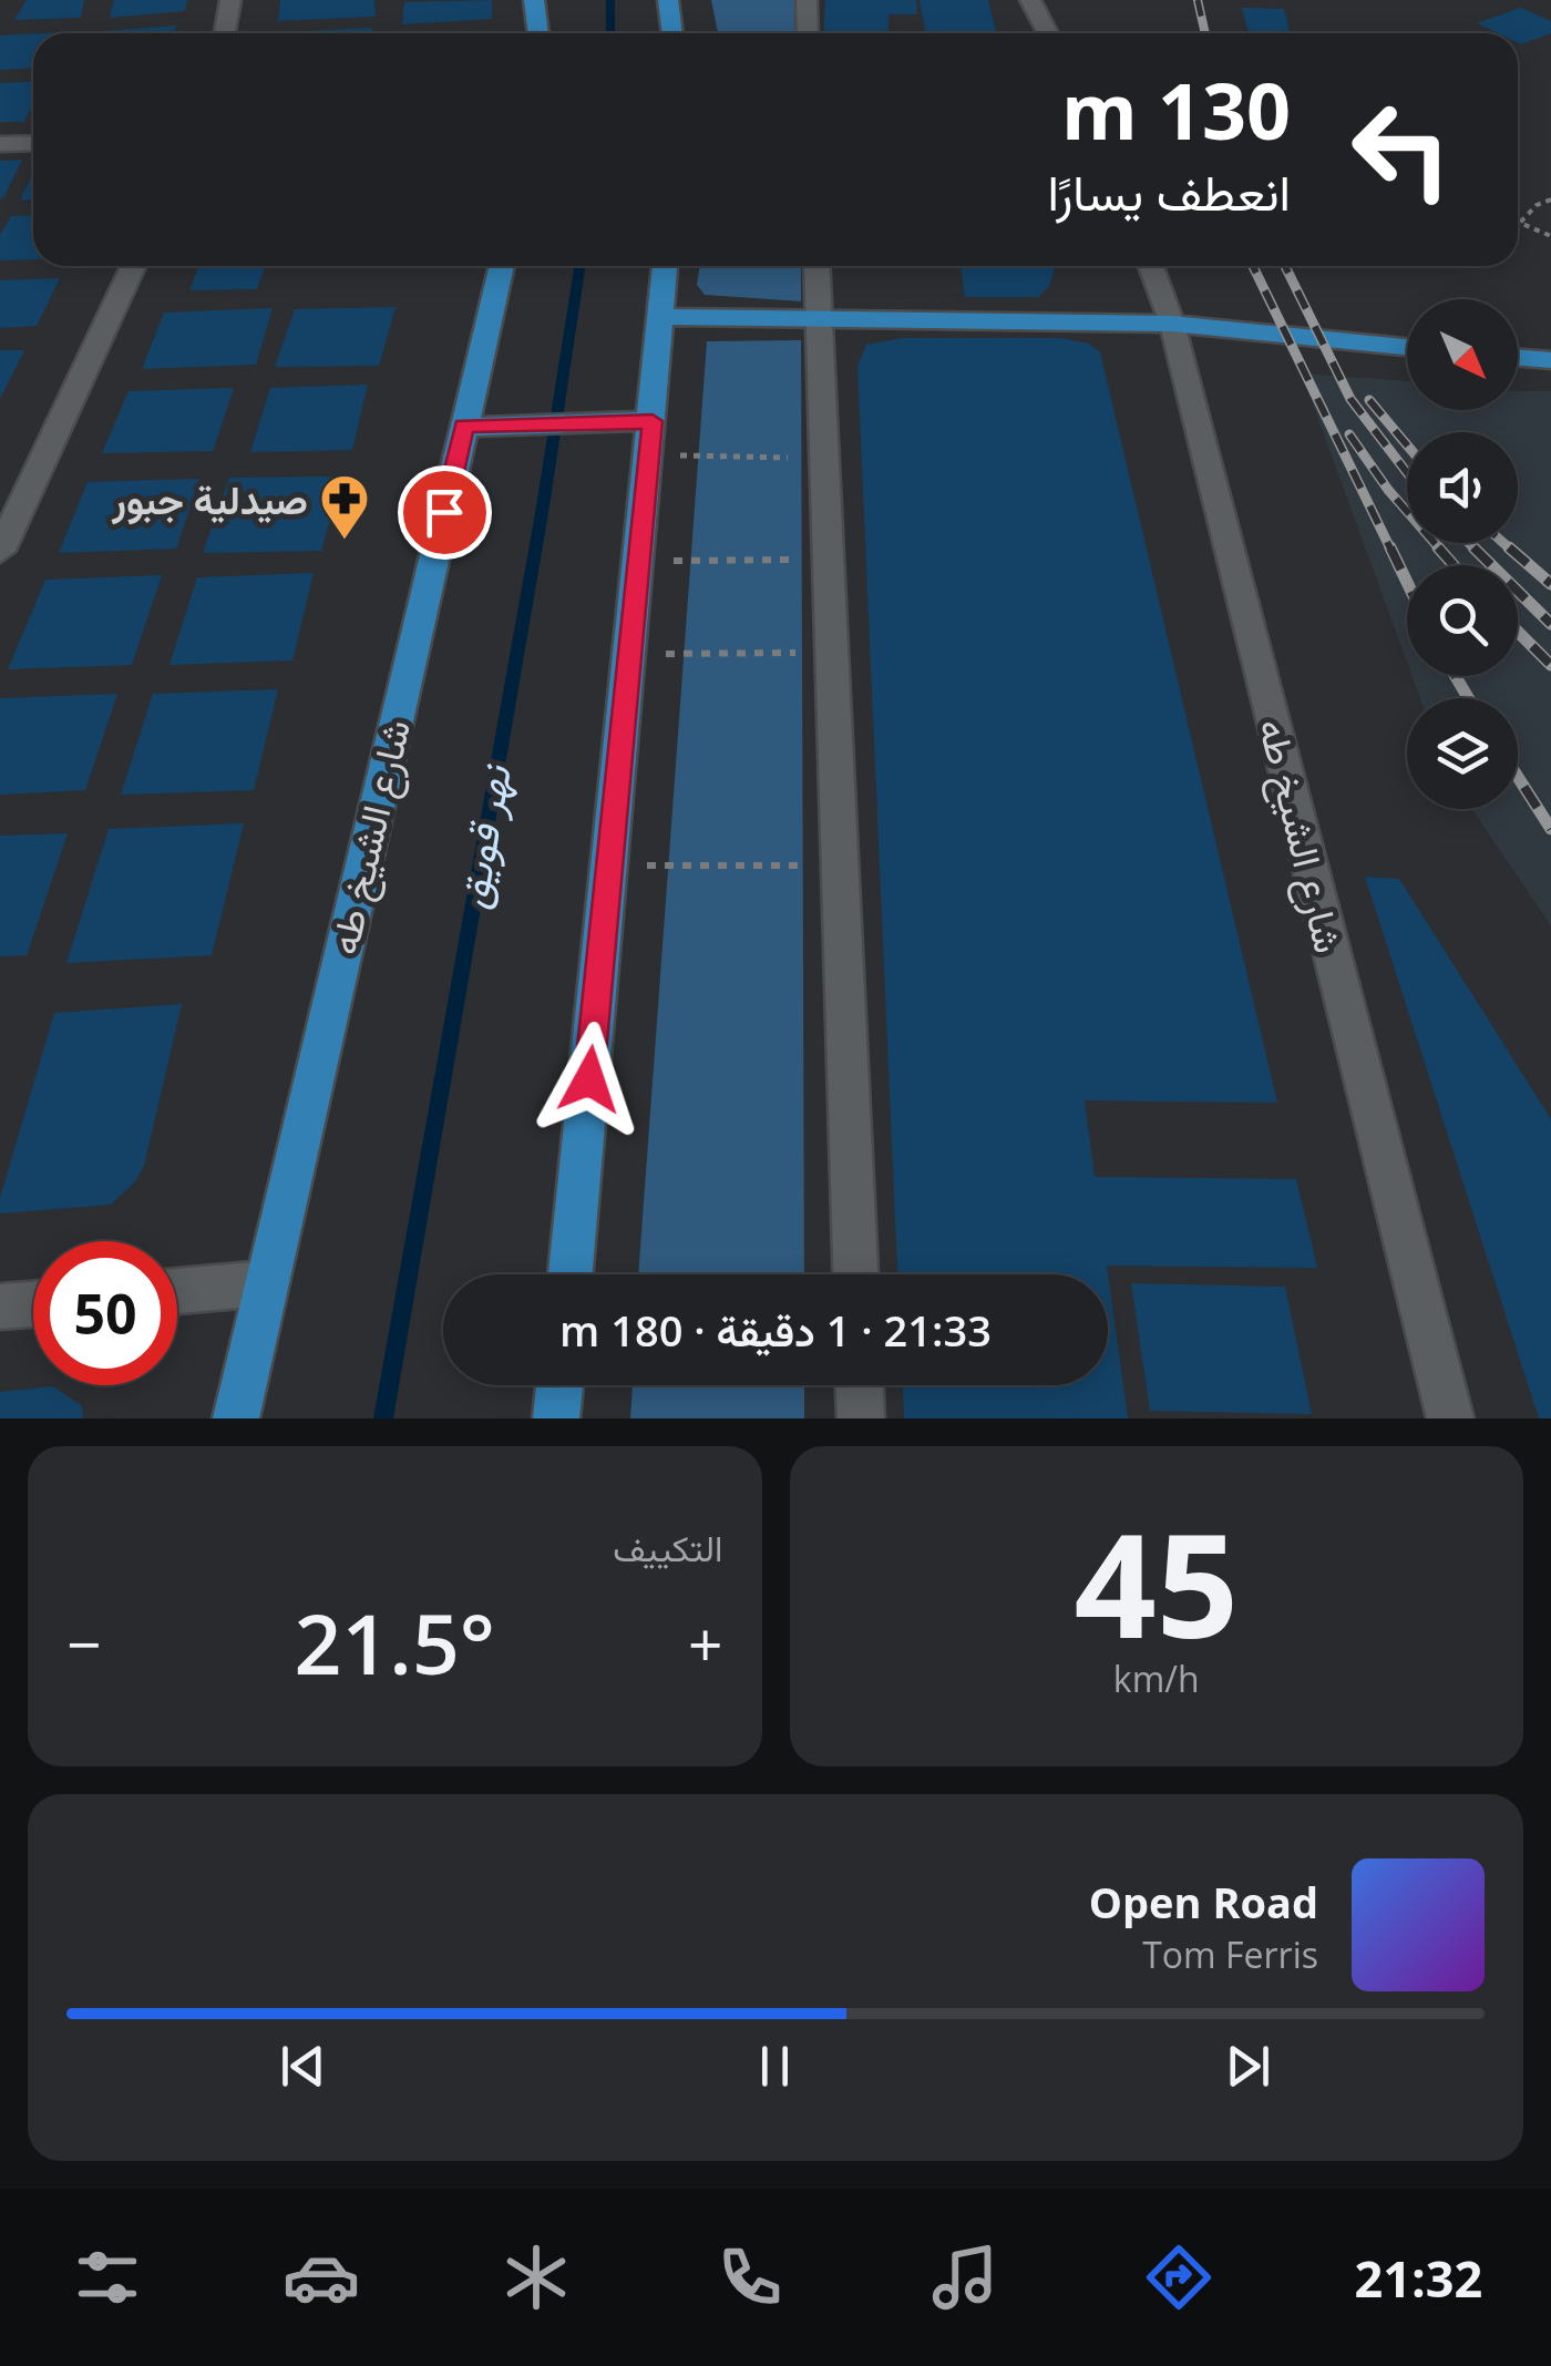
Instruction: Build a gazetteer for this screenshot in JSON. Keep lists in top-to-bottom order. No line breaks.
{"streets":{"main road":["شارع الشيخ طه"]},"water":["نهر قويق"],"places":{"pharmacy":["صيدلية جبور"]},"north":"bottom right","page":{"turn":["130 m","انعطف يسارًا"],"limit":"50","trip":"21:33 · 1 دقيقة · 180 m","tile":[["45","km/h"],"التكييف"],"heat":["−","21.5°","+"],"song":["Open Road","Tom Ferris"],"tabs":"21:32"}}
